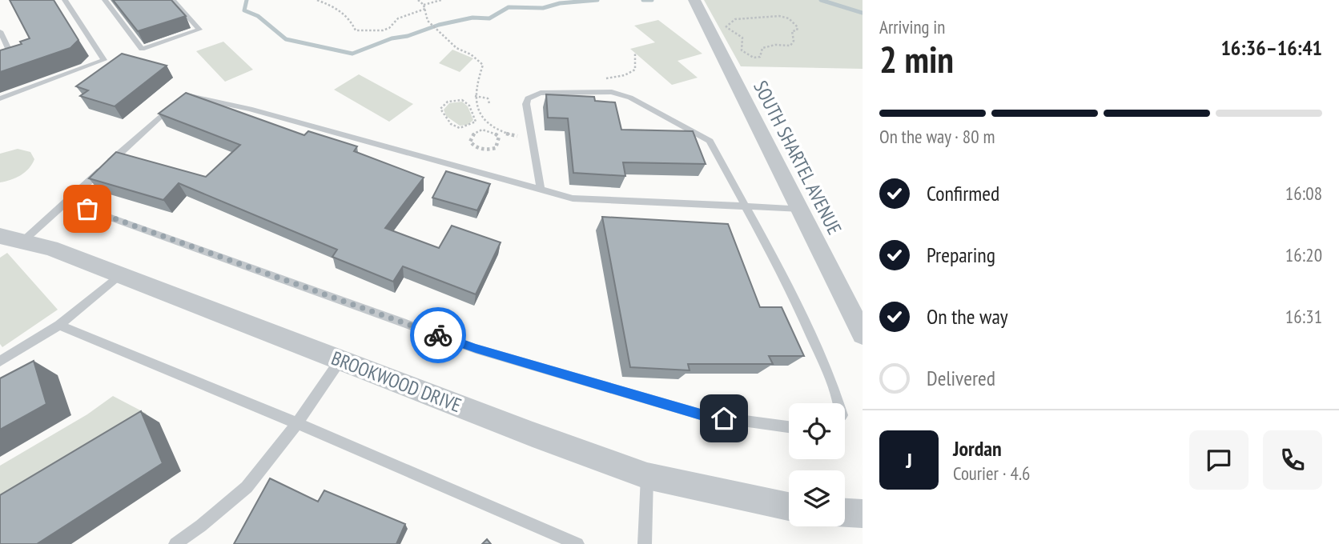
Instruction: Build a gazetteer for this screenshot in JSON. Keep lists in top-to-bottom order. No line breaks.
{"streets":{"street":["SOUTH SHARTEL AVENUE","BROOKWOOD DRIVE"]},"page":{"heading":["2 min","Arriving in","16:36–16:41"],"panel":["Jordan","Courier · 4.6"],"bar":"On the way · 80 m","list":[["Confirmed","16:08"],["Preparing","16:20"],["On the way","16:31"],"Delivered"],"round":"J"}}
